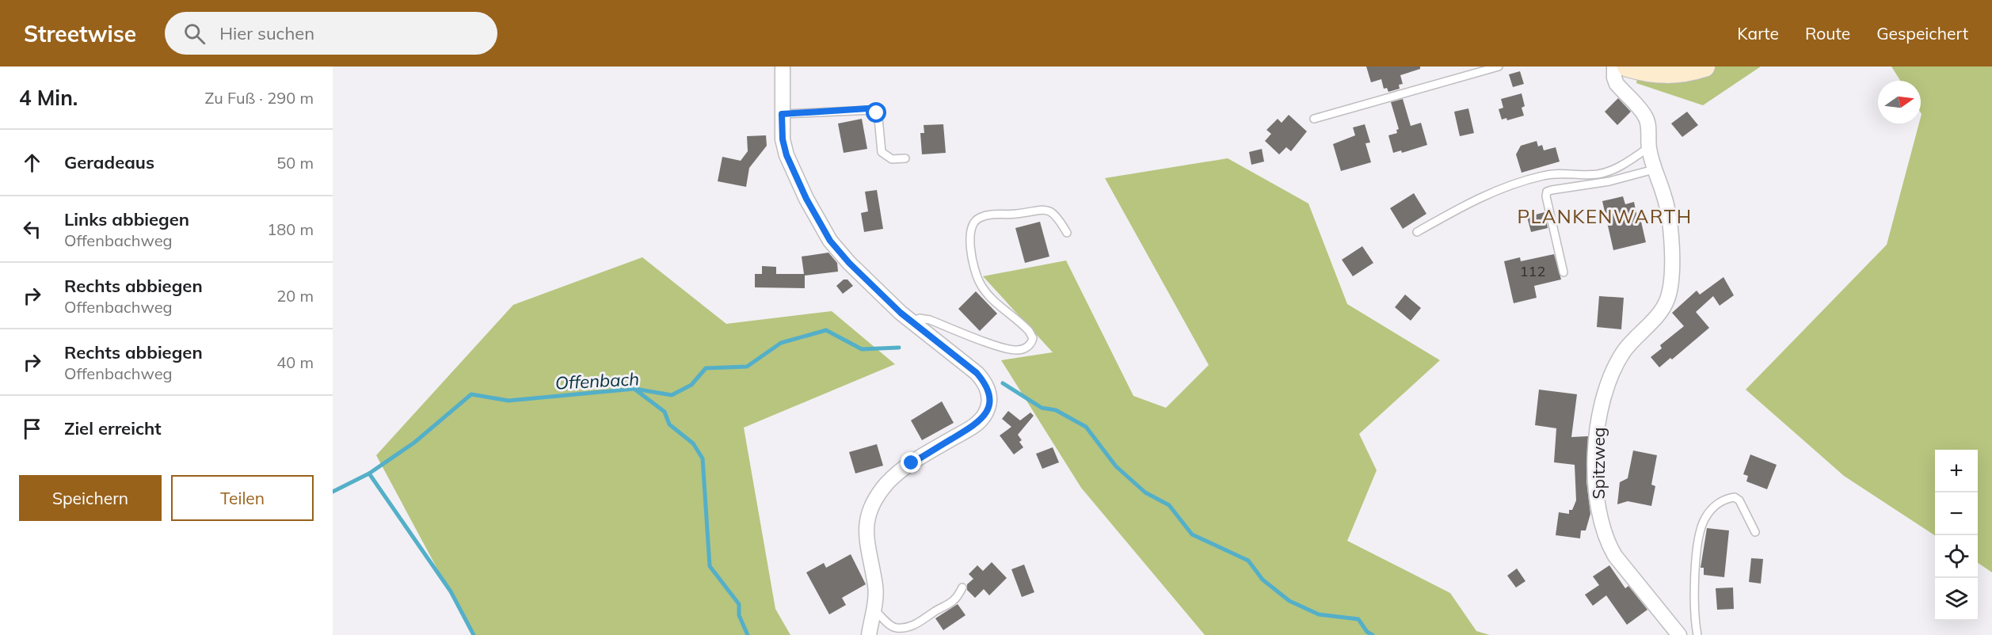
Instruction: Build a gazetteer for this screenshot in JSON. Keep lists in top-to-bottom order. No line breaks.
{"streets":{"street":["Spitzweg"]},"districts":["PLANKENWARTH"],"water":["Offenbach"],"house_numbers":["112"],"north":"right","page":{"header":"Streetwise","search":"Hier suchen","nav":["Karte","Route","Gespeichert"],"heading":["4 Min.","Zu Fuß · 290 m"],"list":[["Geradeaus","50 m"],["Links abbiegen","Offenbachweg","180 m"],["Rechts abbiegen","Offenbachweg","20 m"],["Rechts abbiegen","Offenbachweg","40 m"],"Ziel erreicht"],"map_buttons":["+","−"],"buttons":["Speichern","Teilen"]}}
